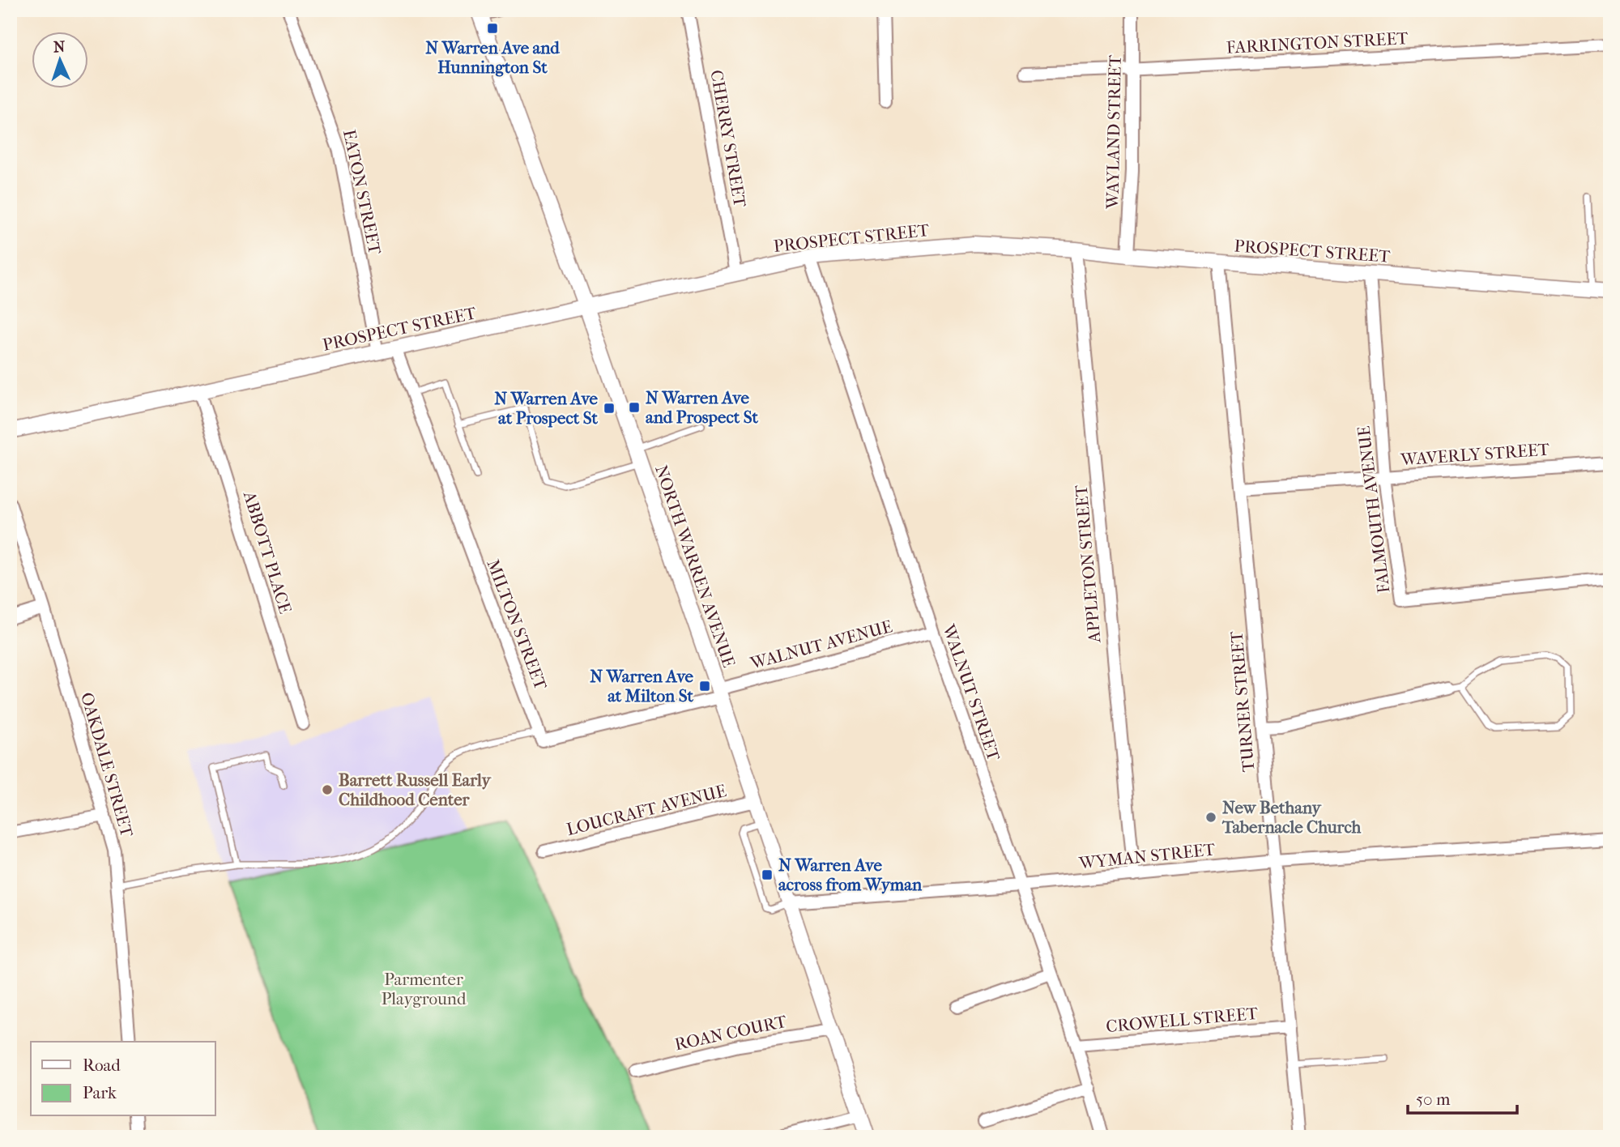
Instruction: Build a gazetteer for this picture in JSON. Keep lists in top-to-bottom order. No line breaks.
{"streets":{"street":["FARRINGTON STREET","WAYLAND STREET","CHERRY STREET","EATON STREET","PROSPECT STREET","WAVERLY STREET","FALMOUTH AVENUE","ABBOTT PLACE","APPLETON STREET","NORTH WARREN AVENUE","MILTON STREET","WALNUT AVENUE","WALNUT STREET","TURNER STREET","OAKDALE STREET","LOUCRAFT AVENUE","WYMAN STREET","CROWELL STREET","ROAN COURT"]},"crossings":[["FARRINGTON STREET","WAYLAND STREET"],["WAYLAND STREET","PROSPECT STREET"],["CHERRY STREET","PROSPECT STREET"],["EATON STREET","PROSPECT STREET"],["PROSPECT STREET","FALMOUTH AVENUE"],["PROSPECT STREET","ABBOTT PLACE"],["PROSPECT STREET","APPLETON STREET"],["PROSPECT STREET","NORTH WARREN AVENUE"],["PROSPECT STREET","MILTON STREET"],["PROSPECT STREET","WALNUT STREET"],["PROSPECT STREET","TURNER STREET"],["WAVERLY STREET","FALMOUTH AVENUE"],["WAVERLY STREET","TURNER STREET"],["APPLETON STREET","WYMAN STREET"],["NORTH WARREN AVENUE","WALNUT AVENUE"],["NORTH WARREN AVENUE","LOUCRAFT AVENUE"],["NORTH WARREN AVENUE","WYMAN STREET"],["NORTH WARREN AVENUE","ROAN COURT"],["WALNUT AVENUE","WALNUT STREET"],["WALNUT STREET","WYMAN STREET"],["WALNUT STREET","CROWELL STREET"],["TURNER STREET","WYMAN STREET"],["TURNER STREET","CROWELL STREET"]],"parks":["Parmenter Playground"],"places":{"transit":["N Warren Ave and Hunnington St","N Warren Ave and Prospect St","N Warren Ave at Prospect St","N Warren Ave at Milton St","N Warren Ave across from Wyman"],"other":["Barrett Russell Early Childhood Center","New Bethany Tabernacle Church"]},"legend":["Road","Park"],"scale_bar":"50 m","north":"top"}
